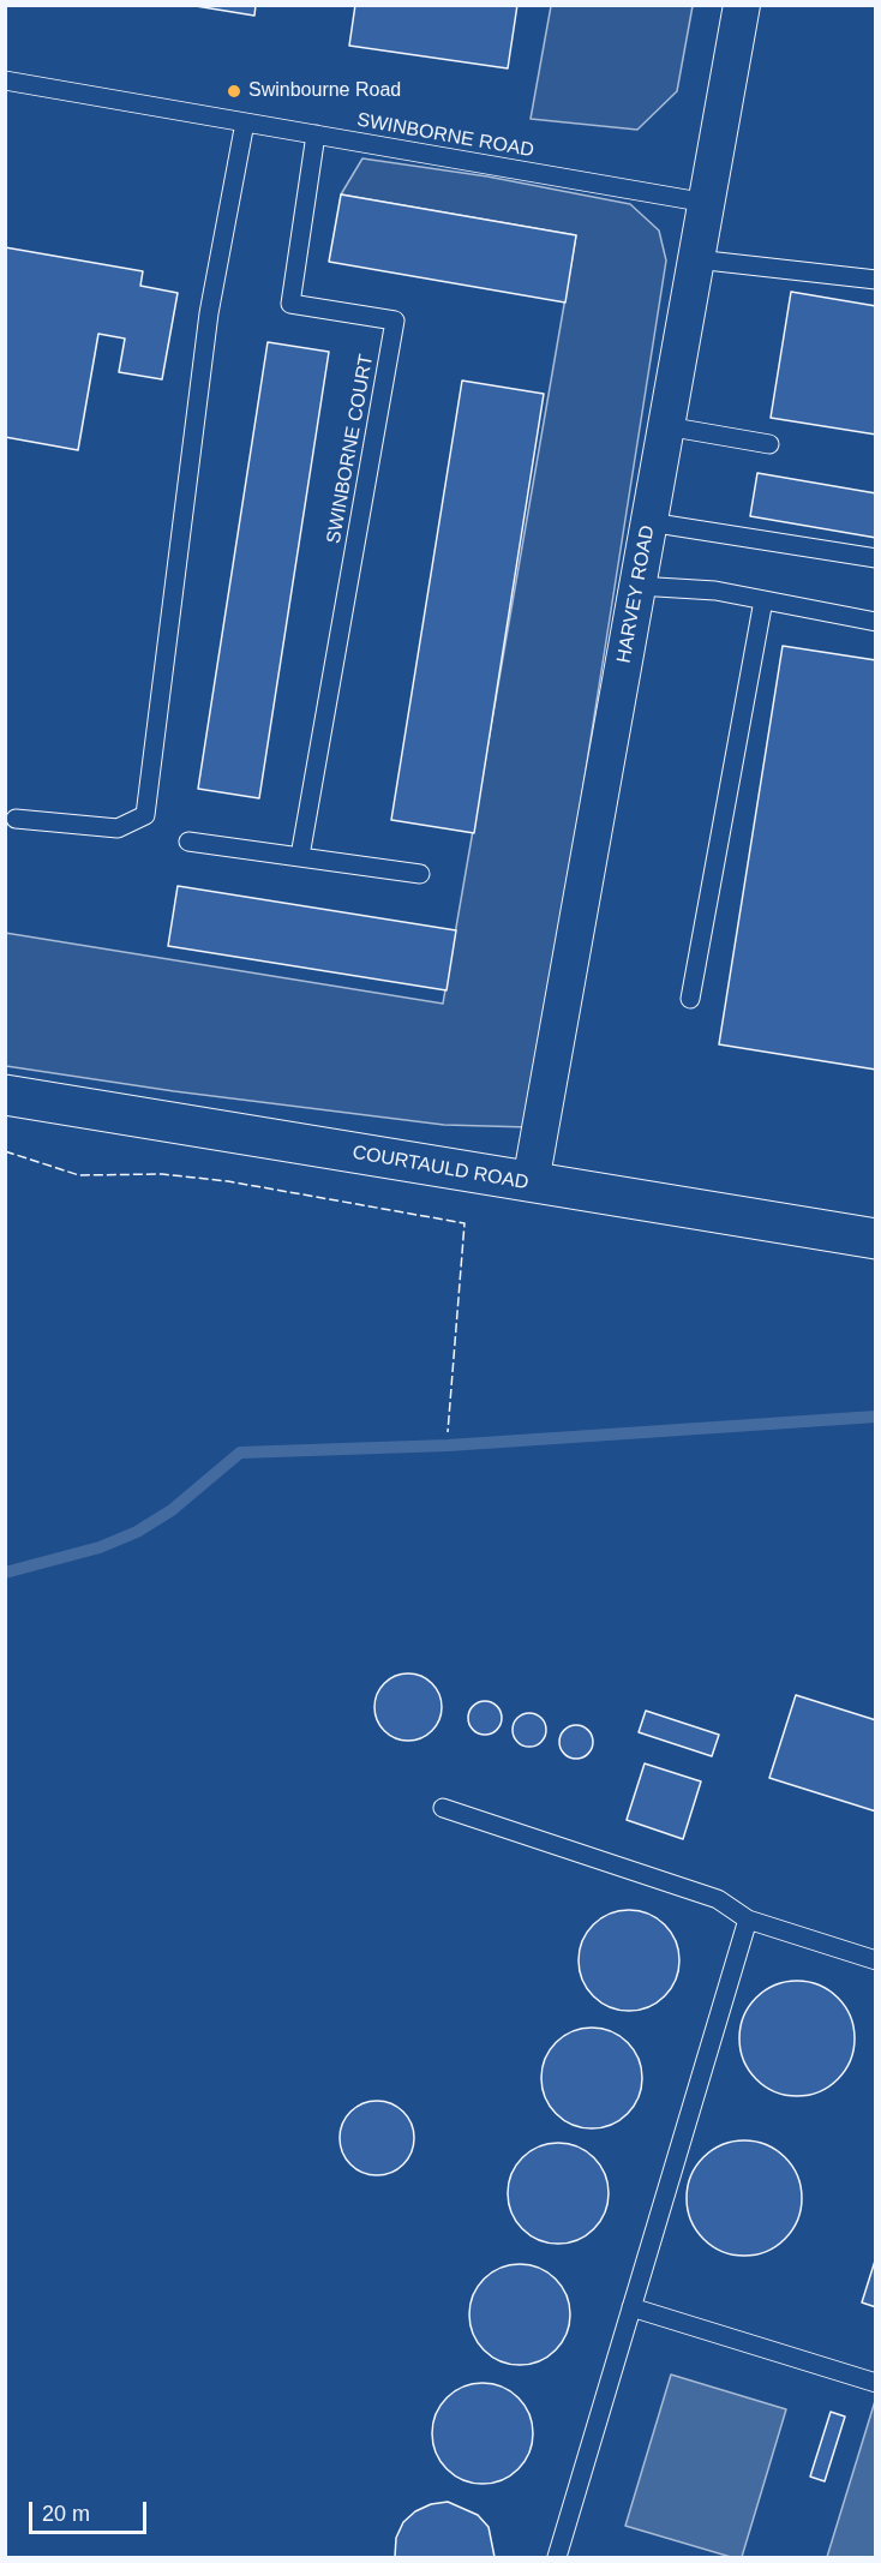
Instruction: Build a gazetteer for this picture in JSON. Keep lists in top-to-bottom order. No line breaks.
{"streets":{"street":["HARVEY ROAD","COURTAULD ROAD"],"lane":["SWINBORNE ROAD","SWINBORNE COURT"]},"crossings":[["SWINBORNE ROAD","SWINBORNE COURT"],["SWINBORNE ROAD","HARVEY ROAD"],["HARVEY ROAD","COURTAULD ROAD"]],"places":["Swinbourne Road"],"scale_bar":"20 m"}
